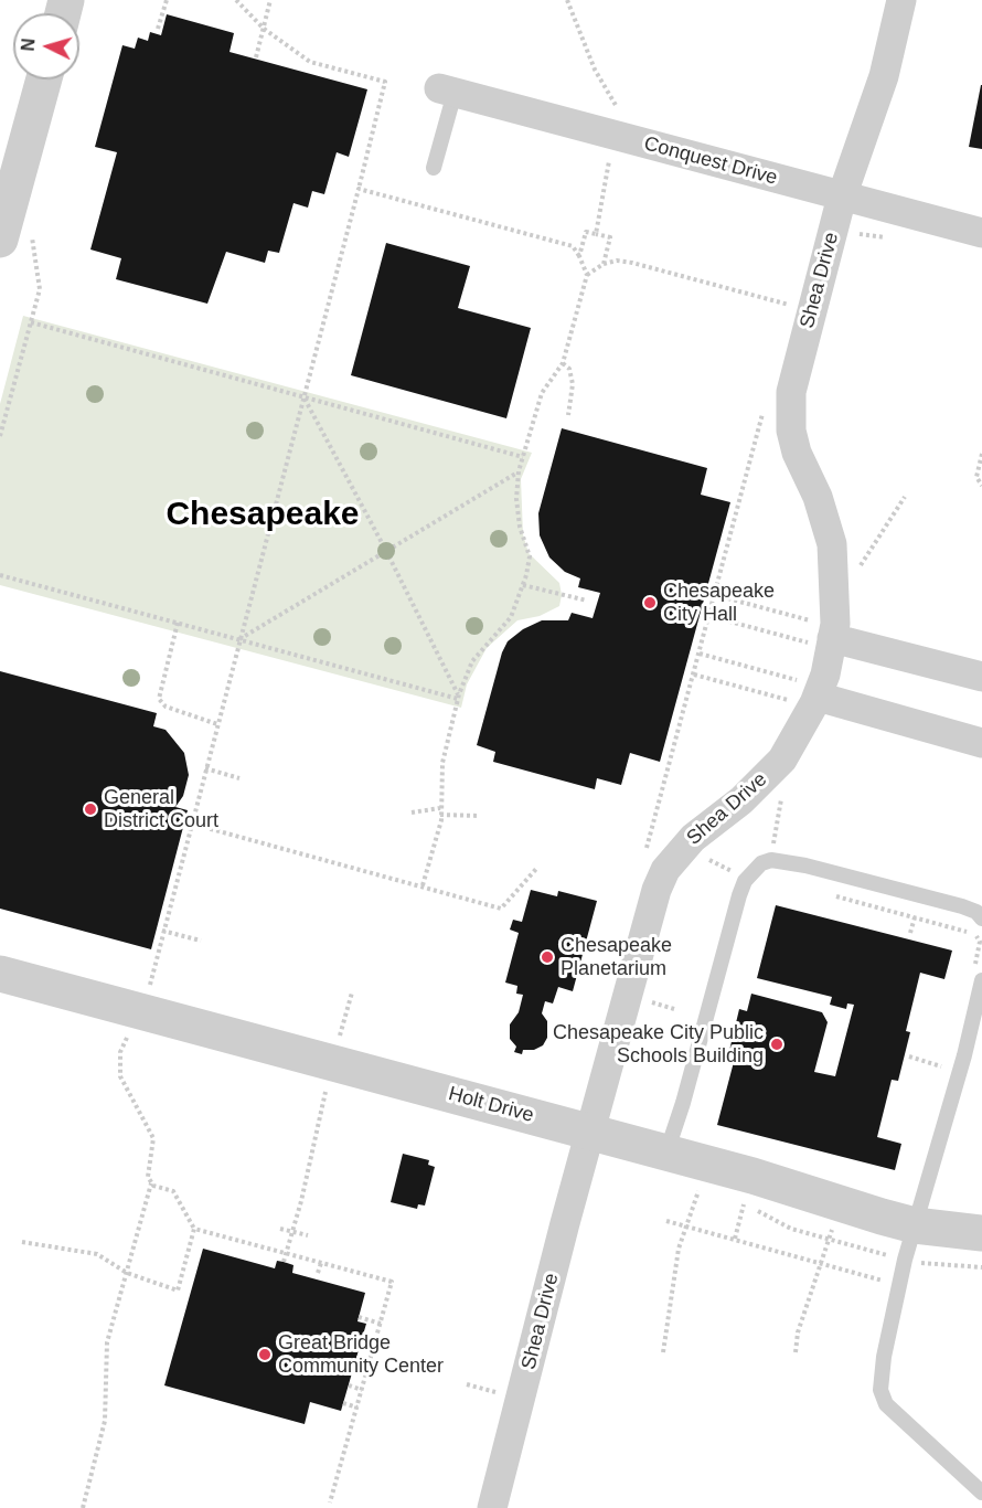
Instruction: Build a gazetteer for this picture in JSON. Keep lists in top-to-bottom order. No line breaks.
{"streets":{"street":["Conquest Drive","Shea Drive","Holt Drive"]},"crossings":[["Conquest Drive","Shea Drive"],["Shea Drive","Holt Drive"]],"districts":["Chesapeake"],"places":["Chesapeake City Hall","General District Court","Chesapeake Planetarium","Chesapeake City Public Schools Building","Great Bridge Community Center"],"north":"left"}
